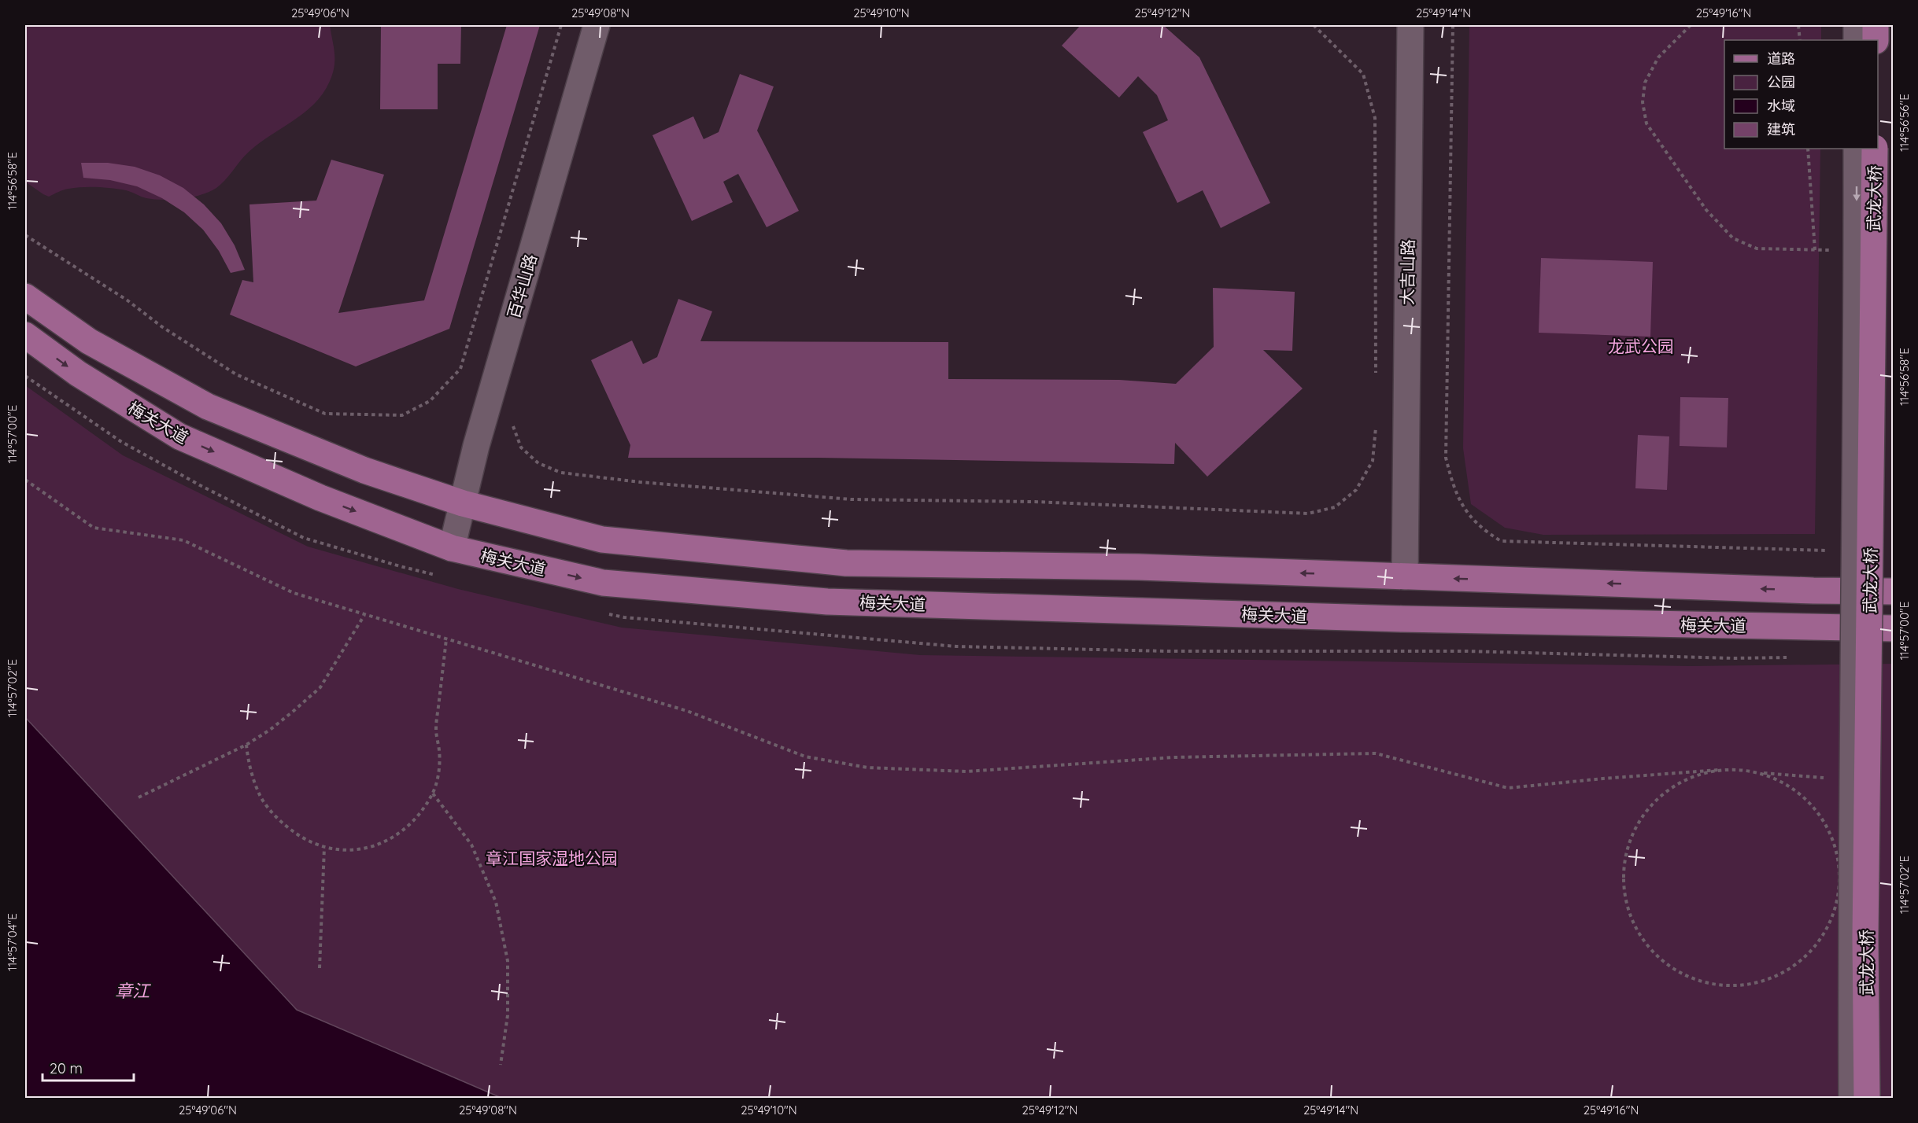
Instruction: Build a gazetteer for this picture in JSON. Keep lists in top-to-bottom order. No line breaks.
{"streets":{"main road":["武龙大桥","梅关大道"],"street":["大吉山路","百华山路"]},"crossings":[["百华山路","梅关大道"]],"water":["章江"],"parks":["龙武公园","章江国家湿地公园"],"legend":["道路","公园","水域","建筑"],"scale_bar":"20 m","coordinates":["25°49'06\"N","25°49'08\"N","25°49'10\"N","25°49'12\"N","25°49'14\"N","25°49'16\"N","114°56'56\"E","114°56'58\"E","114°57'00\"E","114°57'02\"E","114°57'04\"E"]}
